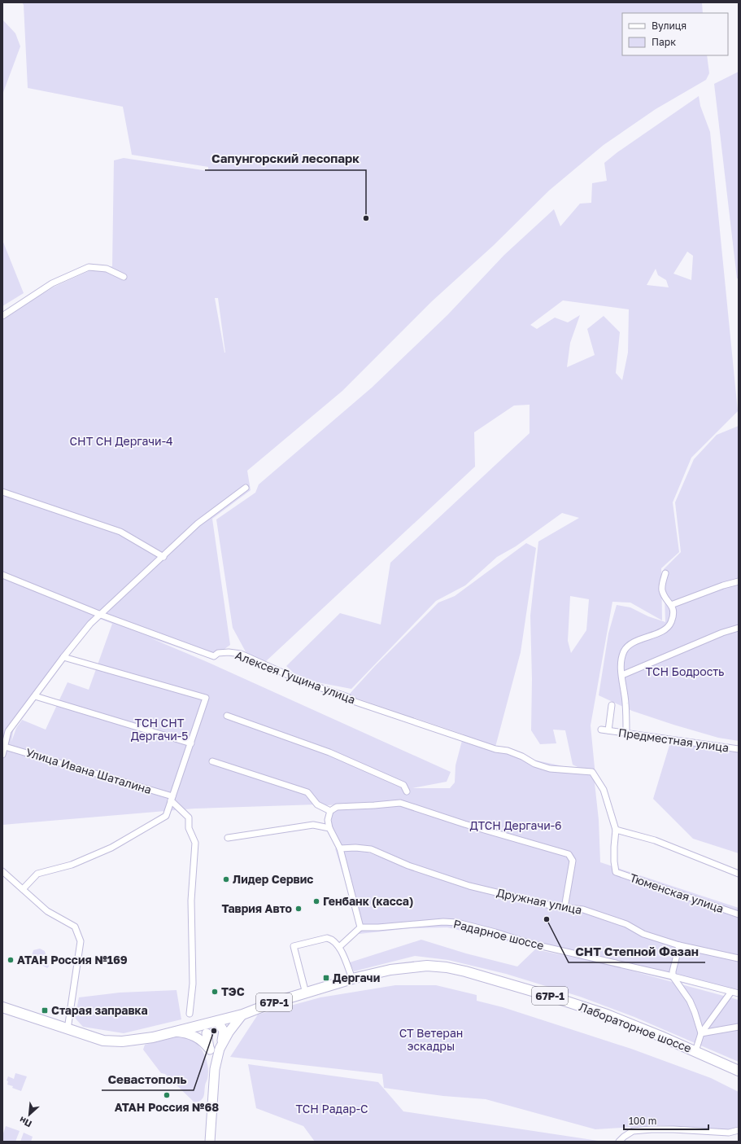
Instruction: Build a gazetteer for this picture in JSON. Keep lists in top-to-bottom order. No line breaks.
{"streets":{"main road":["67Р-1","Лабораторное шоссе"],"street":["Алексея Гущина улица","Предместная улица","Улица Ивана Шаталина","Тюменская улица","Дружная улица","Радарное шоссе"]},"crossings":[["Алексея Гущина улица","Тюменская улица"]],"parks":["СНТ СН Дергачи-4","ТСН Бодрость","ТСН СНТ Дергачи-5","ДТСН Дергачи-6","СТ Ветеран эскадры","ТСН Радар-С"],"places":{"other":["Сапунгорский лесопарк","Лидер Сервис","Генбанк (касса)","Таврия Авто","СНТ Степной Фазан","АТАН Россия №169","ТЭС","Севастополь","АТАН Россия №68"],"transit":["Дергачи","Старая заправка"]},"legend":["Вулиця","Парк"],"scale_bar":"100 m","north":"bottom left"}
